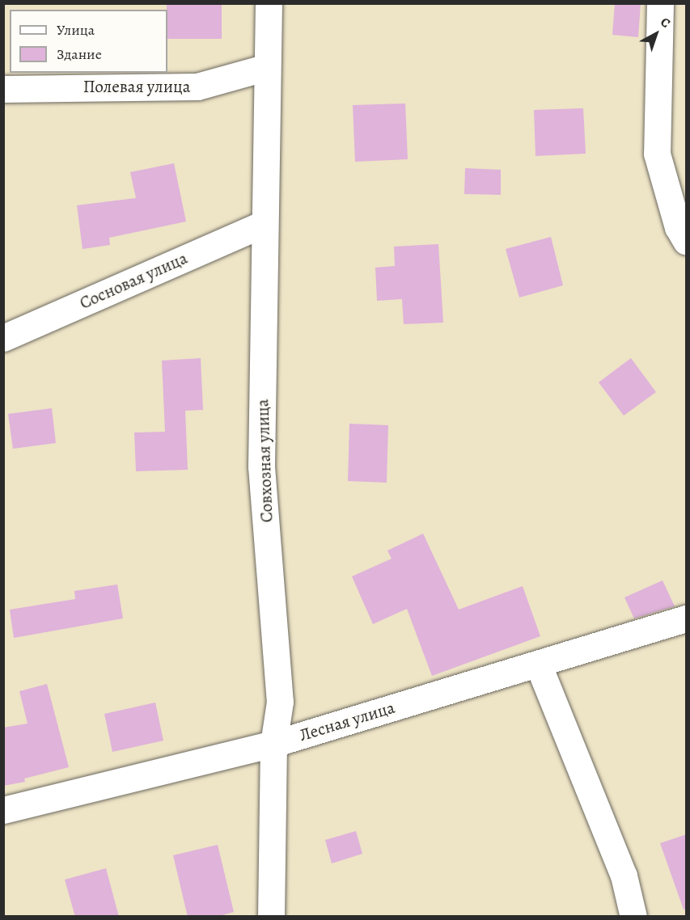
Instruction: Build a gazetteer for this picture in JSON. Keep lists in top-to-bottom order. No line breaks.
{"streets":{"street":["Полевая улица","Сосновая улица","Совхозная улица","Лесная улица"]},"crossings":[["Полевая улица","Совхозная улица"],["Сосновая улица","Совхозная улица"],["Совхозная улица","Лесная улица"]],"legend":["Улица","Здание"],"north":"top right"}
